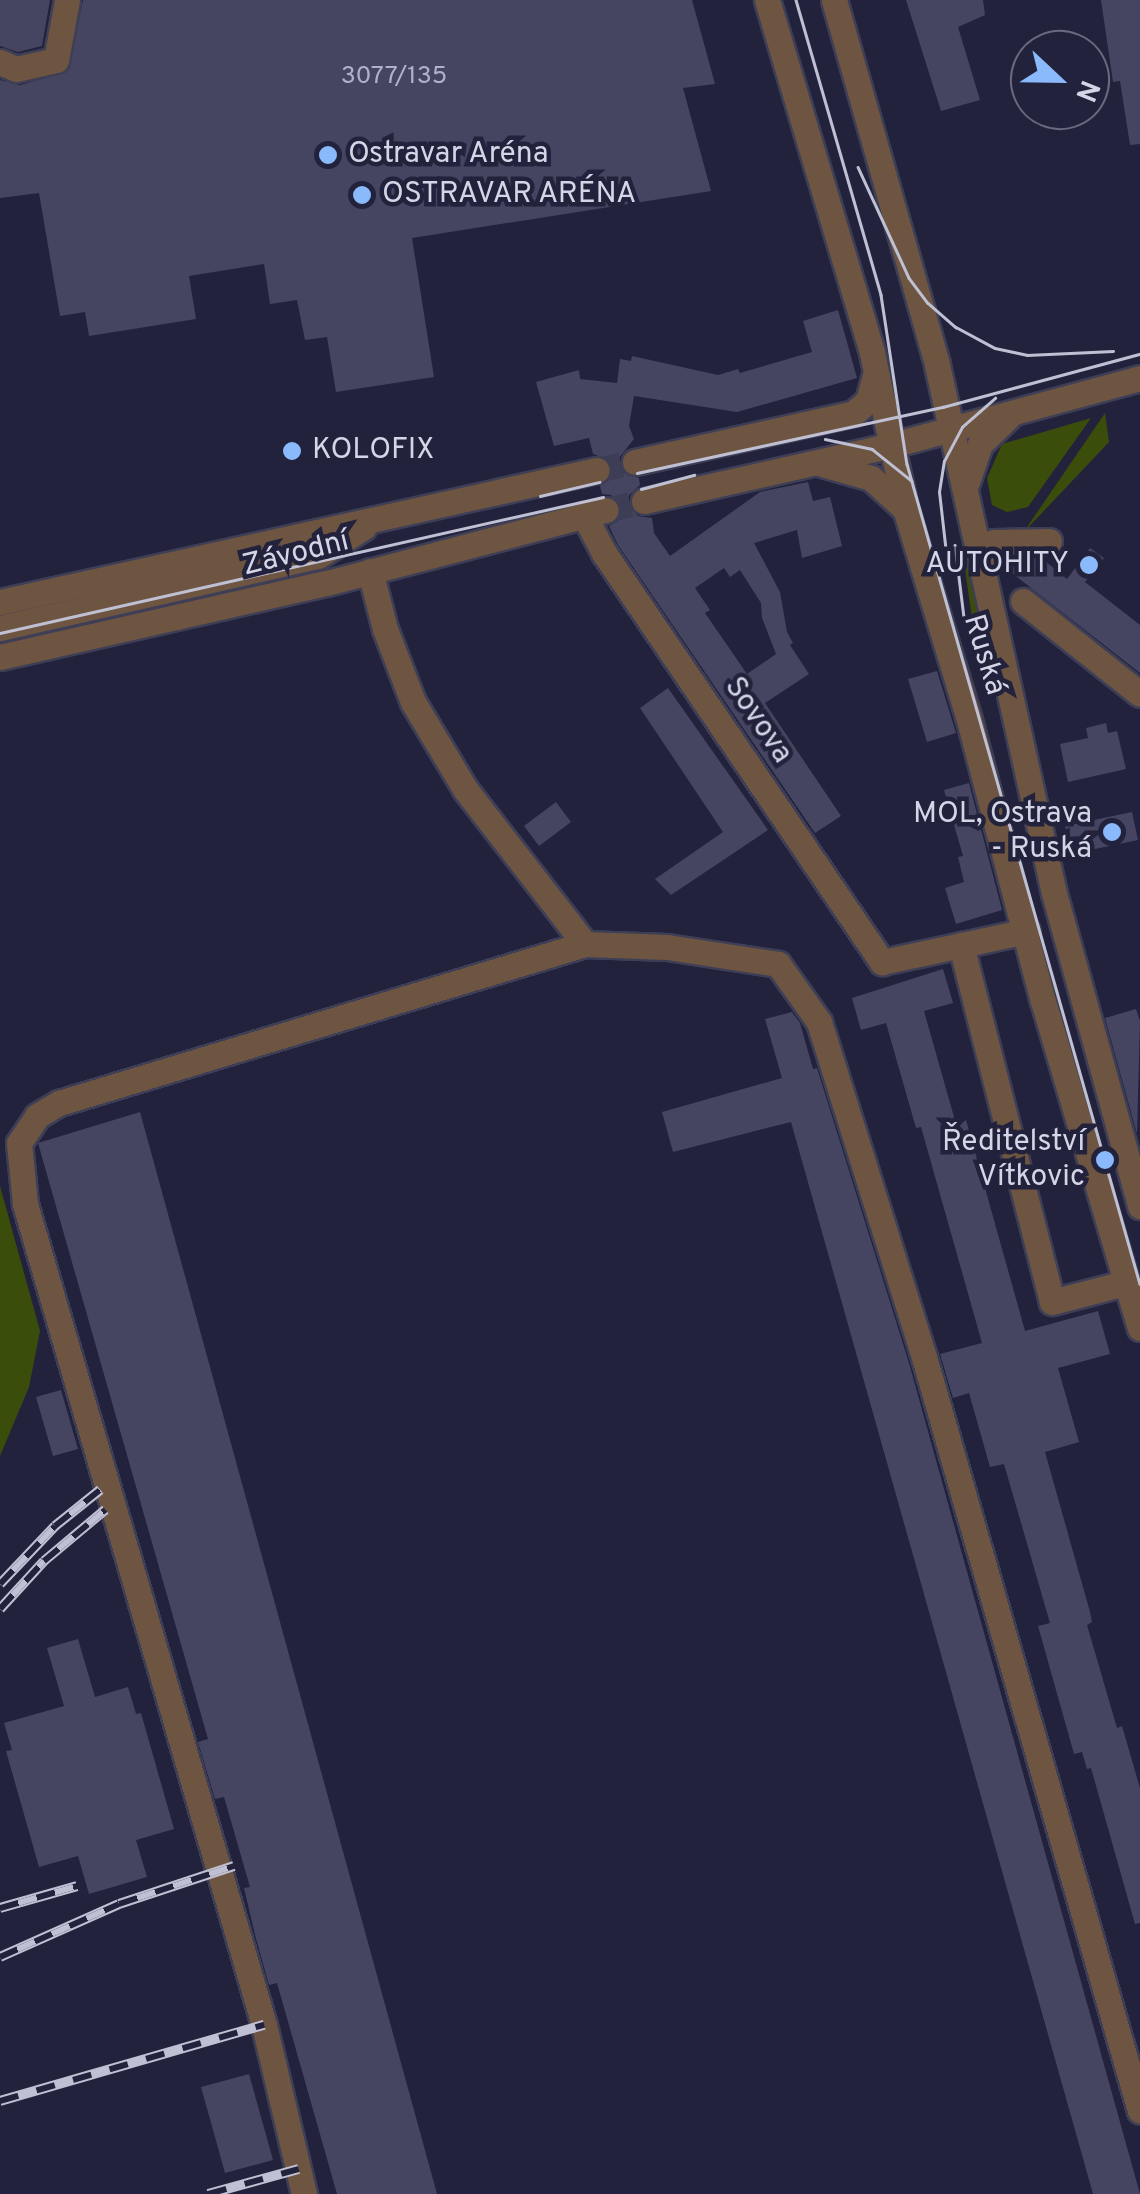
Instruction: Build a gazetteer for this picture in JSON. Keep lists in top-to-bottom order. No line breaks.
{"streets":{"street":["Závodní","Ruská","Sovova"]},"crossings":[["Závodní","Sovova"]],"places":["Ostravar Aréna","OSTRAVAR ARÉNA","KOLOFIX","AUTOHITY","MOL, Ostrava - Ruská","Ředitelství Vítkovic"],"house_numbers":["3077/135"],"north":"right"}
